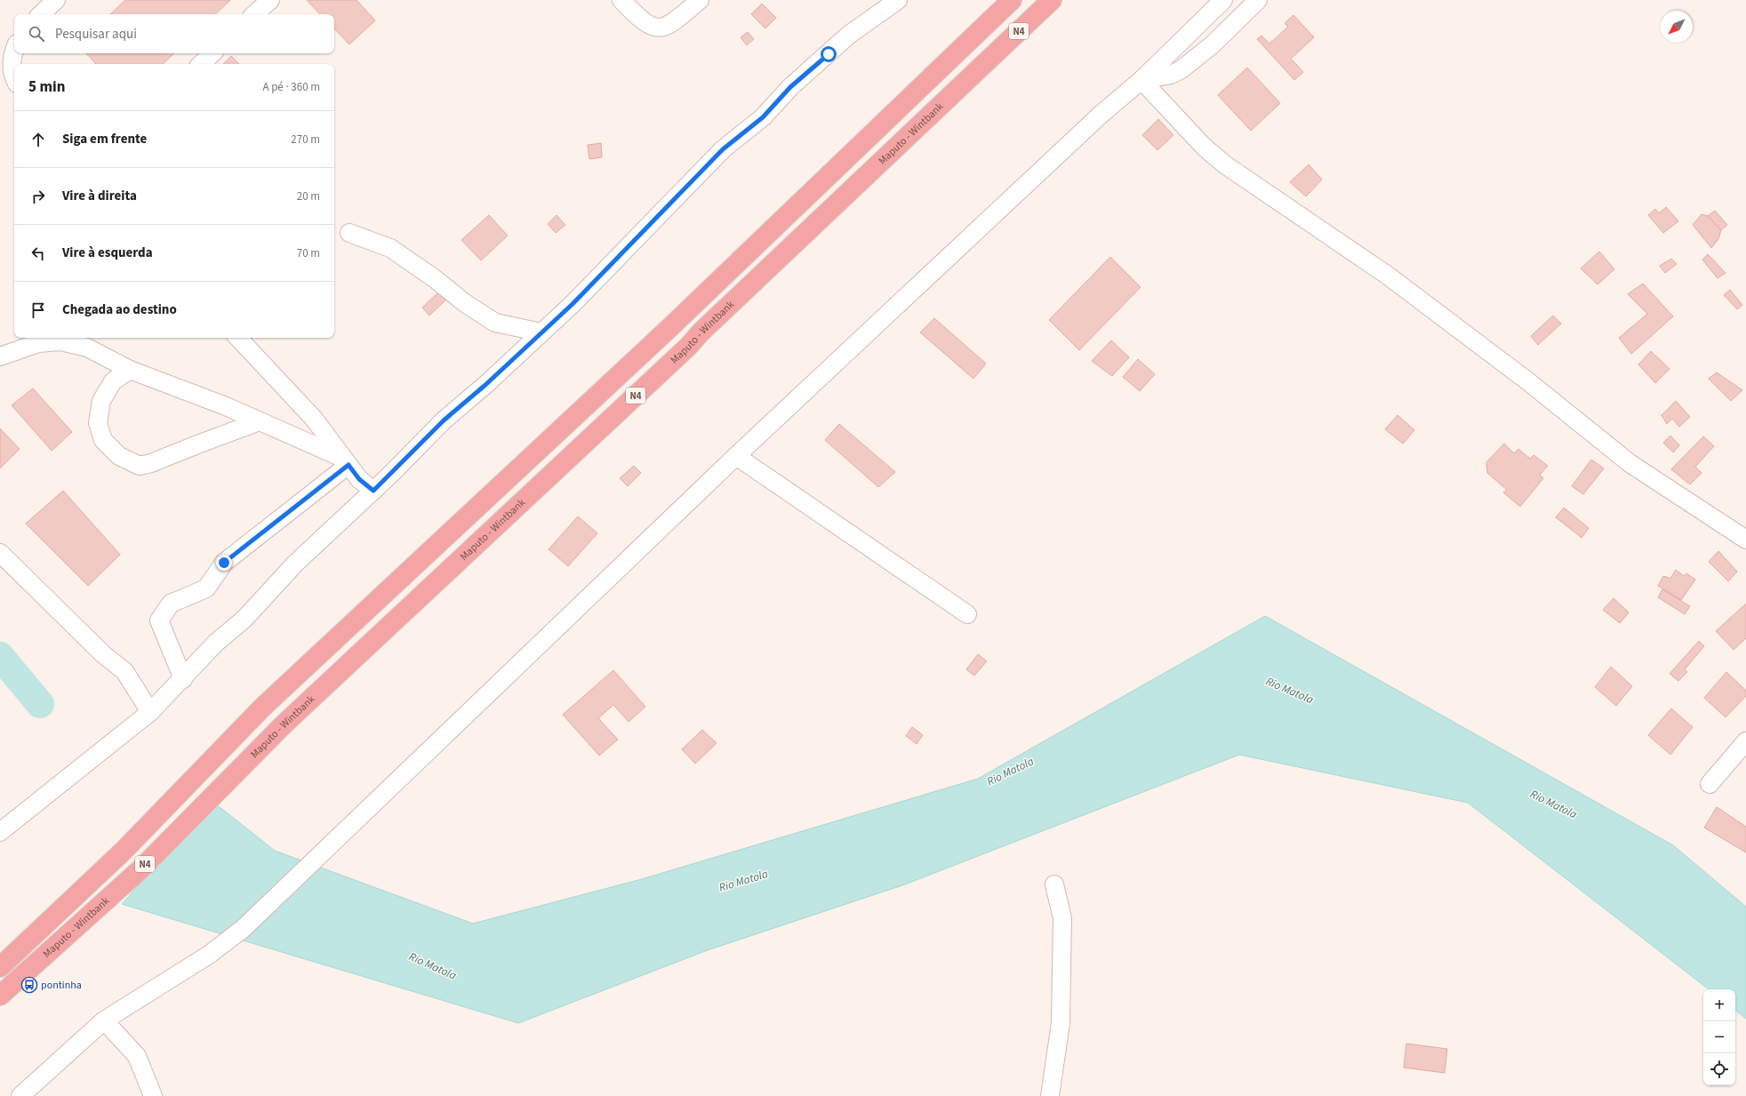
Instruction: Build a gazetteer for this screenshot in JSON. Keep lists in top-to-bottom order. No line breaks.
{"streets":{"highway":["N4","Maputo - Wintbank"]},"water":["Rio Matola"],"places":{"bus stop":["pontinha"]},"north":"bottom left","page":{"search":"Pesquisar aqui","heading":["5 min","A pé · 360 m"],"list":[["Siga em frente","270 m"],["Vire à direita","20 m"],["Vire à esquerda","70 m"],"Chegada ao destino"],"map_buttons":["+","−"]}}
